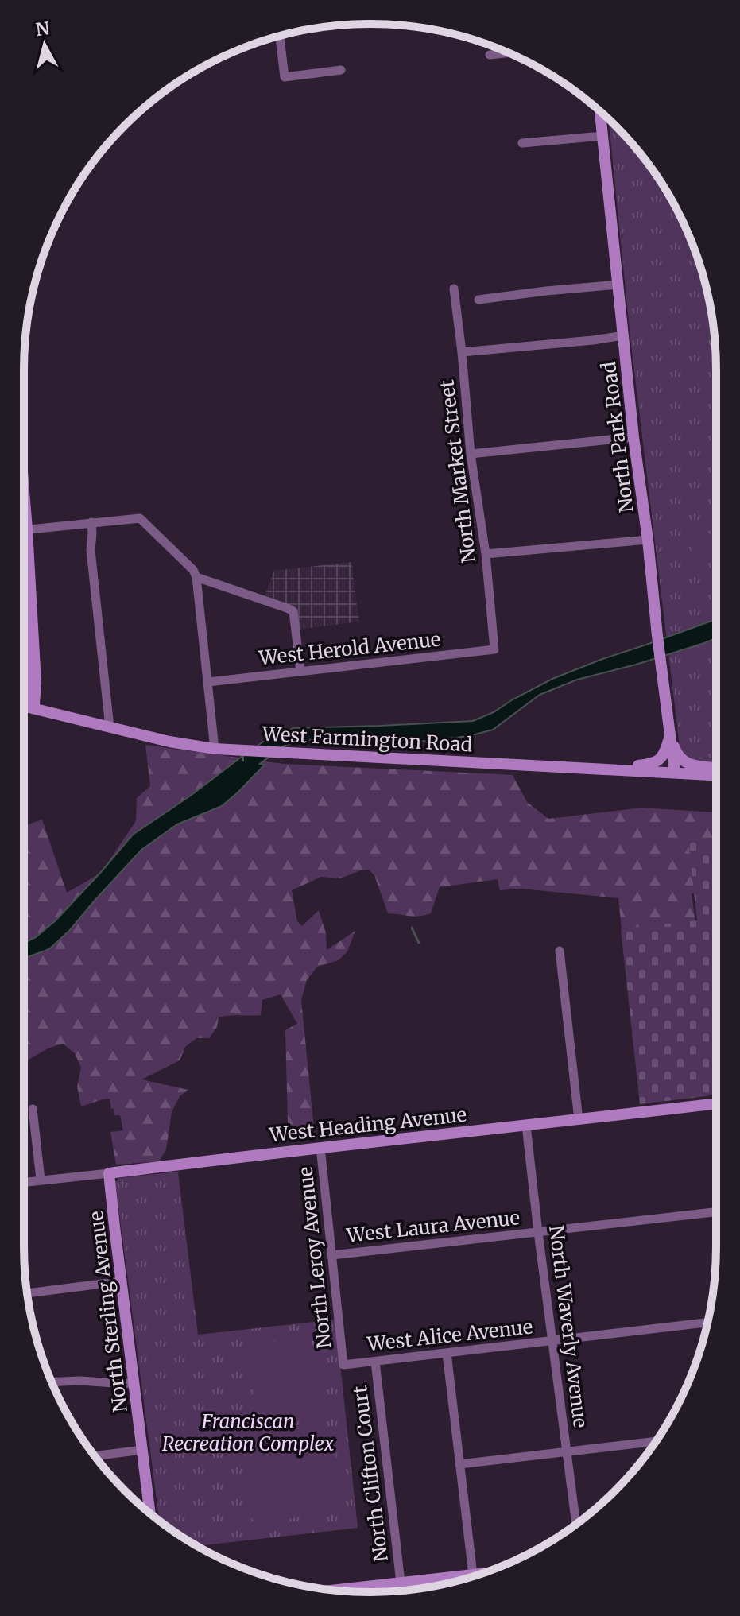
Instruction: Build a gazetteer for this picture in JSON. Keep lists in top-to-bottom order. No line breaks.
{"streets":{"street":["North Park Road","North Market Street","West Herold Avenue","West Farmington Road","West Heading Avenue","West Laura Avenue","North Leroy Avenue","North Sterling Avenue","North Waverly Avenue","West Alice Avenue","North Clifton Court"]},"crossings":[["North Park Road","West Farmington Road"],["North Market Street","West Herold Avenue"],["West Heading Avenue","North Leroy Avenue"],["West Heading Avenue","North Sterling Avenue"],["West Heading Avenue","North Waverly Avenue"],["West Laura Avenue","North Leroy Avenue"],["West Laura Avenue","North Waverly Avenue"],["North Leroy Avenue","West Alice Avenue"],["North Waverly Avenue","West Alice Avenue"],["West Alice Avenue","North Clifton Court"]],"parks":["Franciscan Recreation Complex"],"north":"top"}
